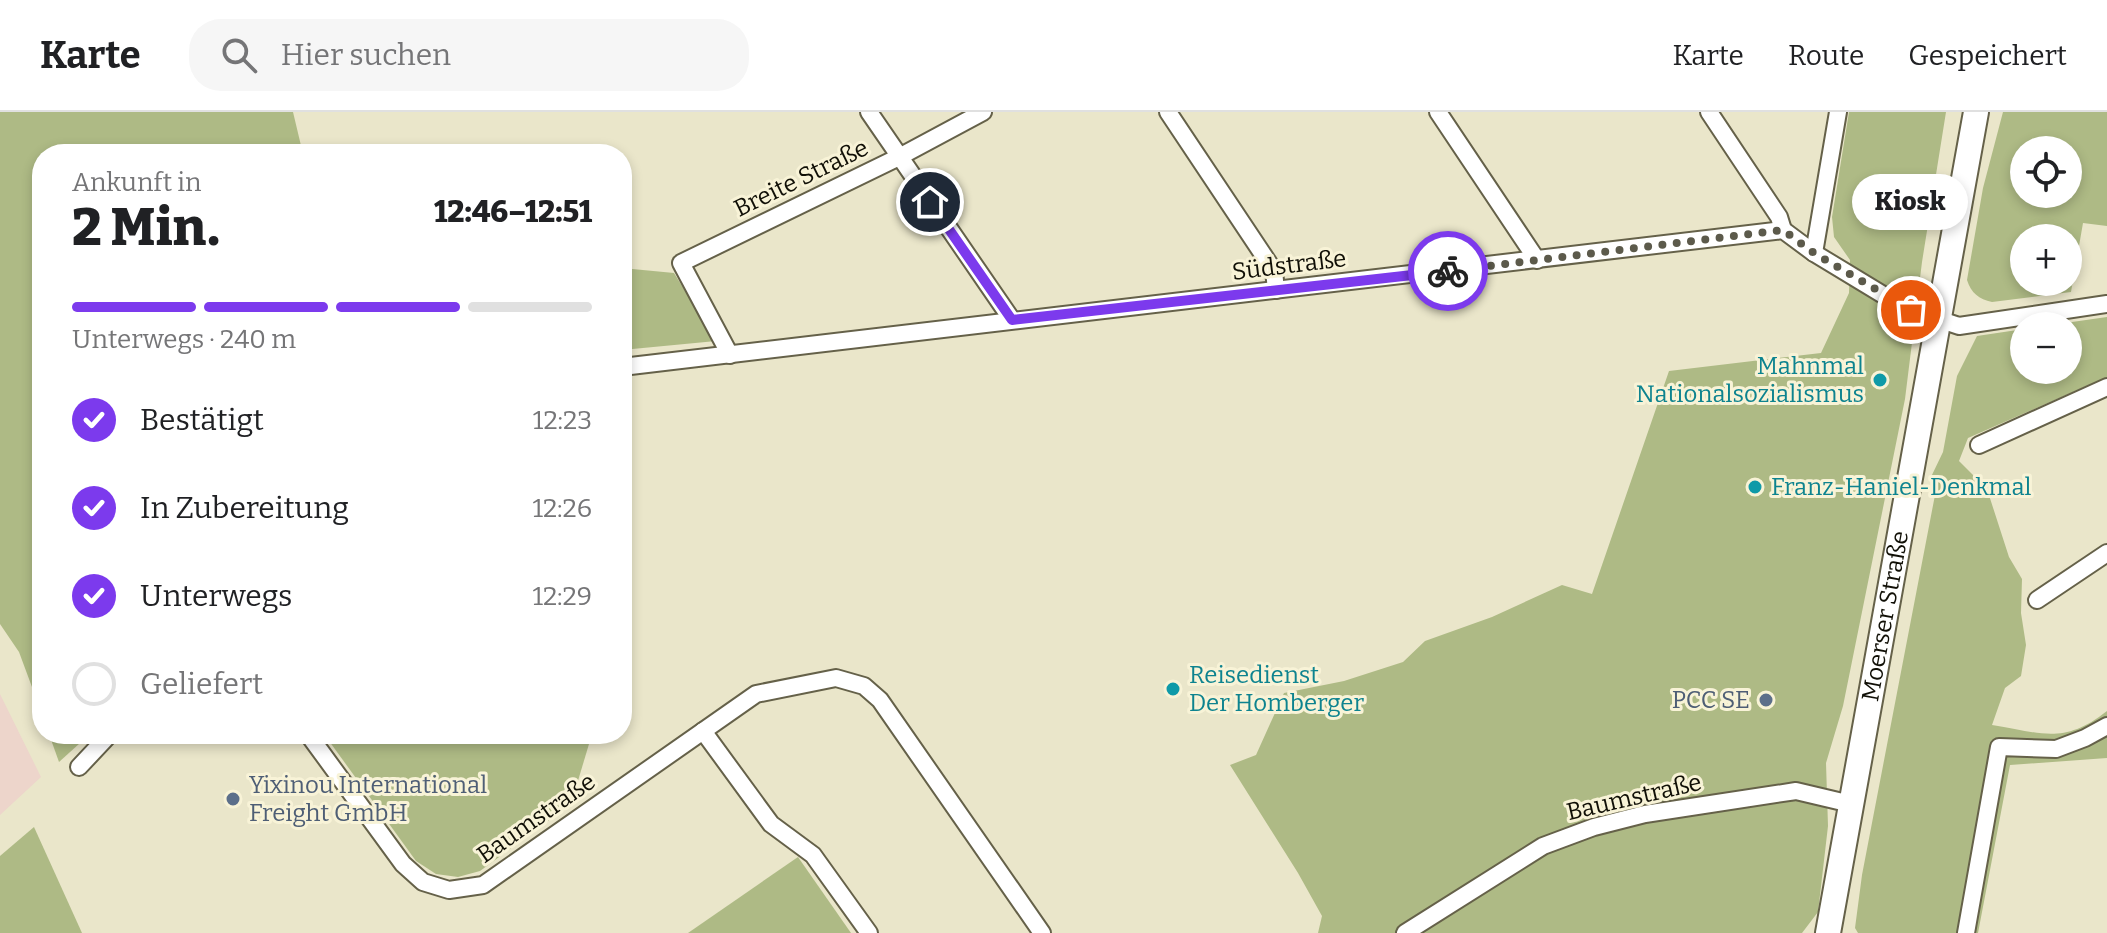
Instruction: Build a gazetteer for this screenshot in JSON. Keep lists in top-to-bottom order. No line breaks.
{"streets":{"main road":["Moerser Straße"],"street":["Breite Straße","Südstraße","Baumstraße"]},"crossings":[["Breite Straße","Südstraße"],["Moerser Straße","Baumstraße"]],"places":["Kiosk","Mahnmal Nationalsozialismus","Franz-Haniel-Denkmal","Reisedienst Der Homberger","PCC SE","Yixinou International Freight GmbH"],"page":{"header":"Karte","search":"Hier suchen","nav":["Karte","Route","Gespeichert"],"map_buttons":["+","−"],"heading":["2 Min.","Ankunft in","12:46–12:51"],"bubble":"Kiosk","bar":"Unterwegs · 240 m","list":[["Bestätigt","12:23"],["In Zubereitung","12:26"],["Unterwegs","12:29"],"Geliefert"]}}
